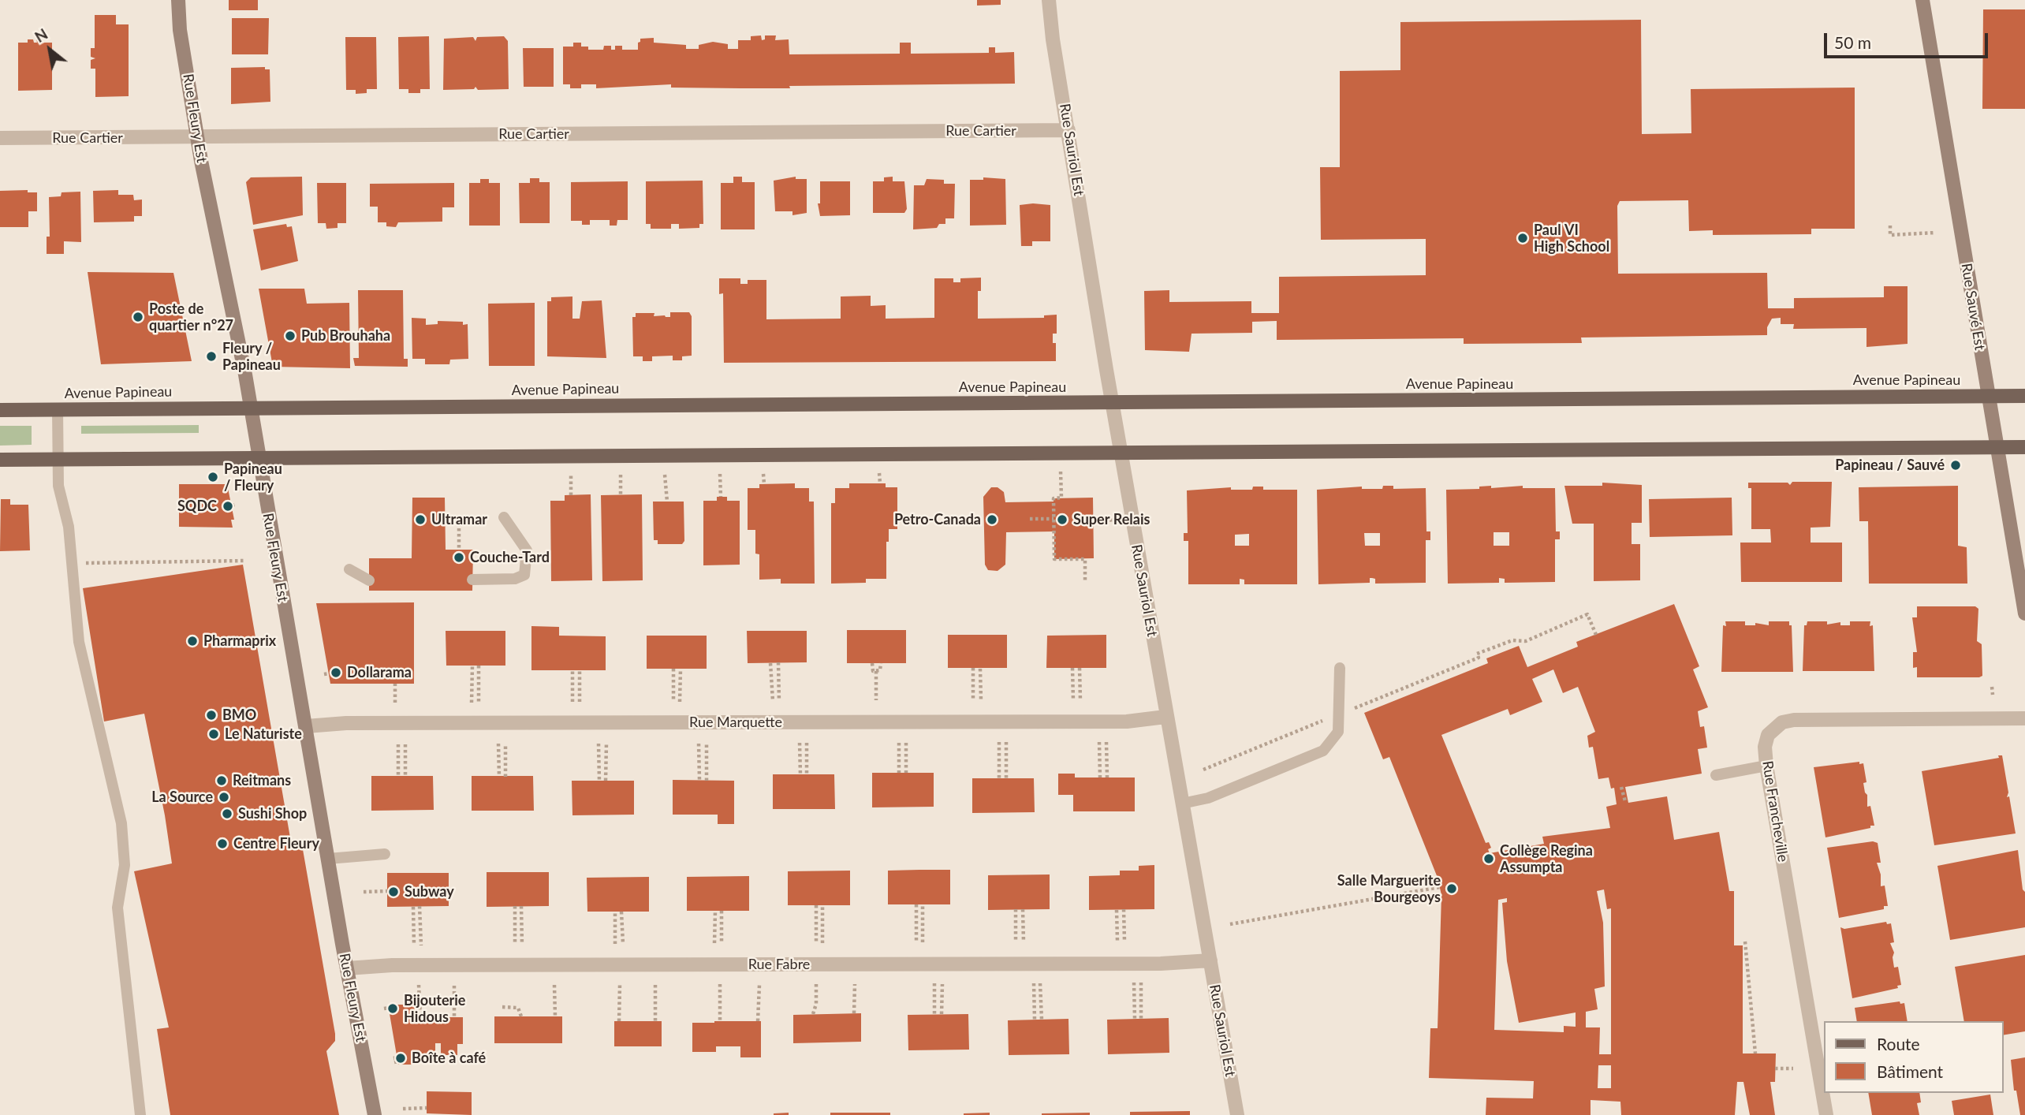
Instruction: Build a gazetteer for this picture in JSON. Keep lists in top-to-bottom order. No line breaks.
{"streets":{"main road":["Avenue Papineau"],"street":["Rue Fleury Est","Rue Cartier","Rue Sauriol Est","Rue Sauvé Est","Rue Marquette","Rue Francheville","Rue Fabre"]},"crossings":[["Rue Fleury Est","Rue Cartier"],["Rue Fleury Est","Avenue Papineau"],["Rue Fleury Est","Rue Marquette"],["Rue Fleury Est","Rue Fabre"],["Rue Cartier","Rue Sauriol Est"],["Rue Sauriol Est","Avenue Papineau"],["Rue Sauriol Est","Rue Marquette"],["Rue Sauriol Est","Rue Fabre"],["Rue Sauvé Est","Avenue Papineau"]],"places":["Paul VI High School","Poste de quartier n°27","Pub Brouhaha","Fleury / Papineau","Papineau / Sauvé","Papineau / Fleury","SQDC","Ultramar","Petro-Canada","Super Relais","Couche-Tard","Pharmaprix","Dollarama","BMO","Le Naturiste","Reitmans","La Source","Sushi Shop","Centre Fleury","Collège Regina Assumpta","Salle Marguerite Bourgeoys","Subway","Bijouterie Hidous","Boîte à café"],"legend":["Route","Bâtiment"],"scale_bar":"50 m","north":"top left"}
